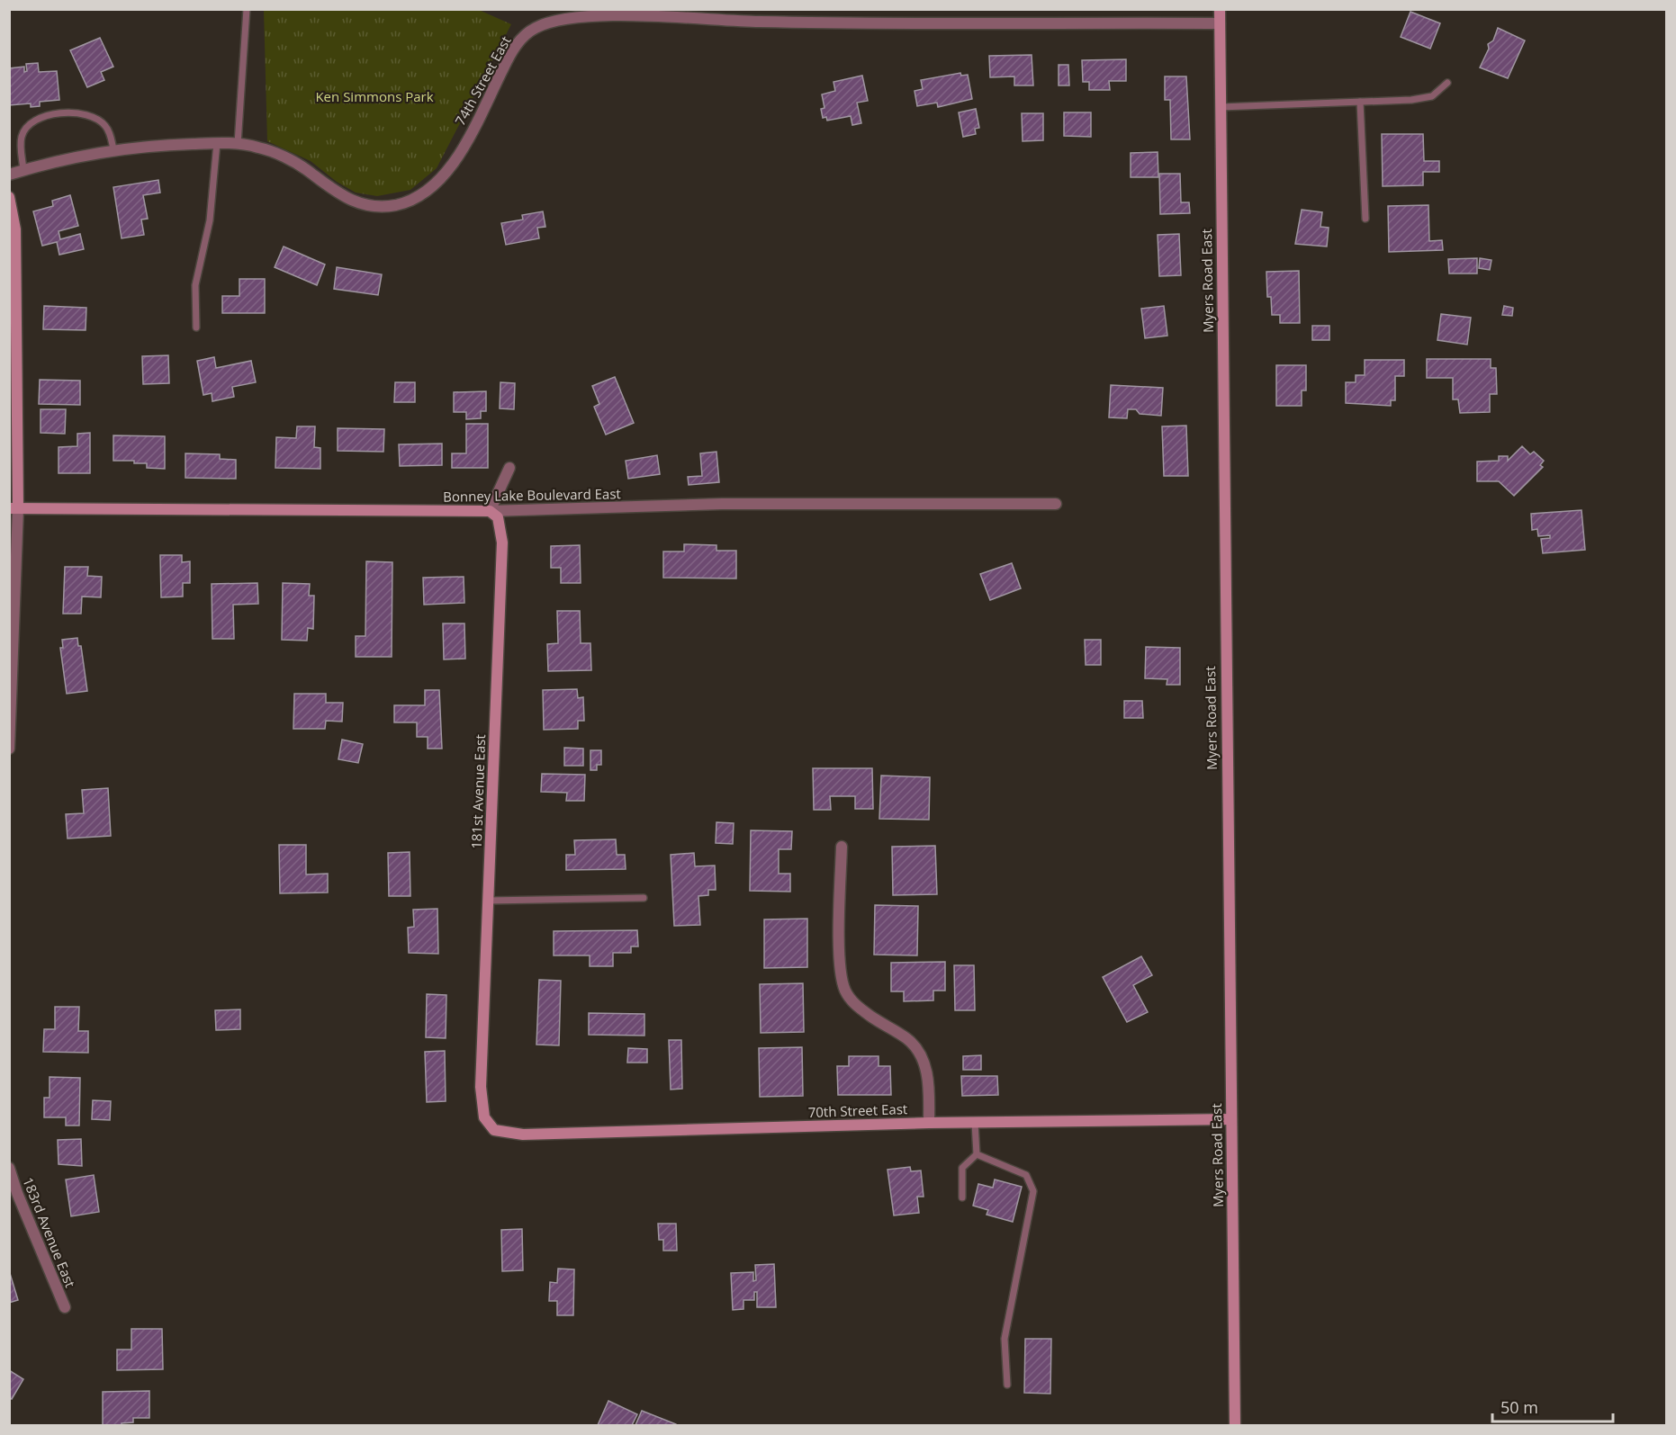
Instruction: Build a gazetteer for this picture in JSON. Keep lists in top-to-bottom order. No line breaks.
{"streets":{"street":["74th Street East","Myers Road East","Bonney Lake Boulevard East","181st Avenue East","70th Street East","183rd Avenue East"]},"crossings":[["74th Street East","Myers Road East"],["Myers Road East","70th Street East"],["Bonney Lake Boulevard East","181st Avenue East"],["181st Avenue East","70th Street East"]],"parks":["Ken Simmons Park"],"scale_bar":"50 m"}
